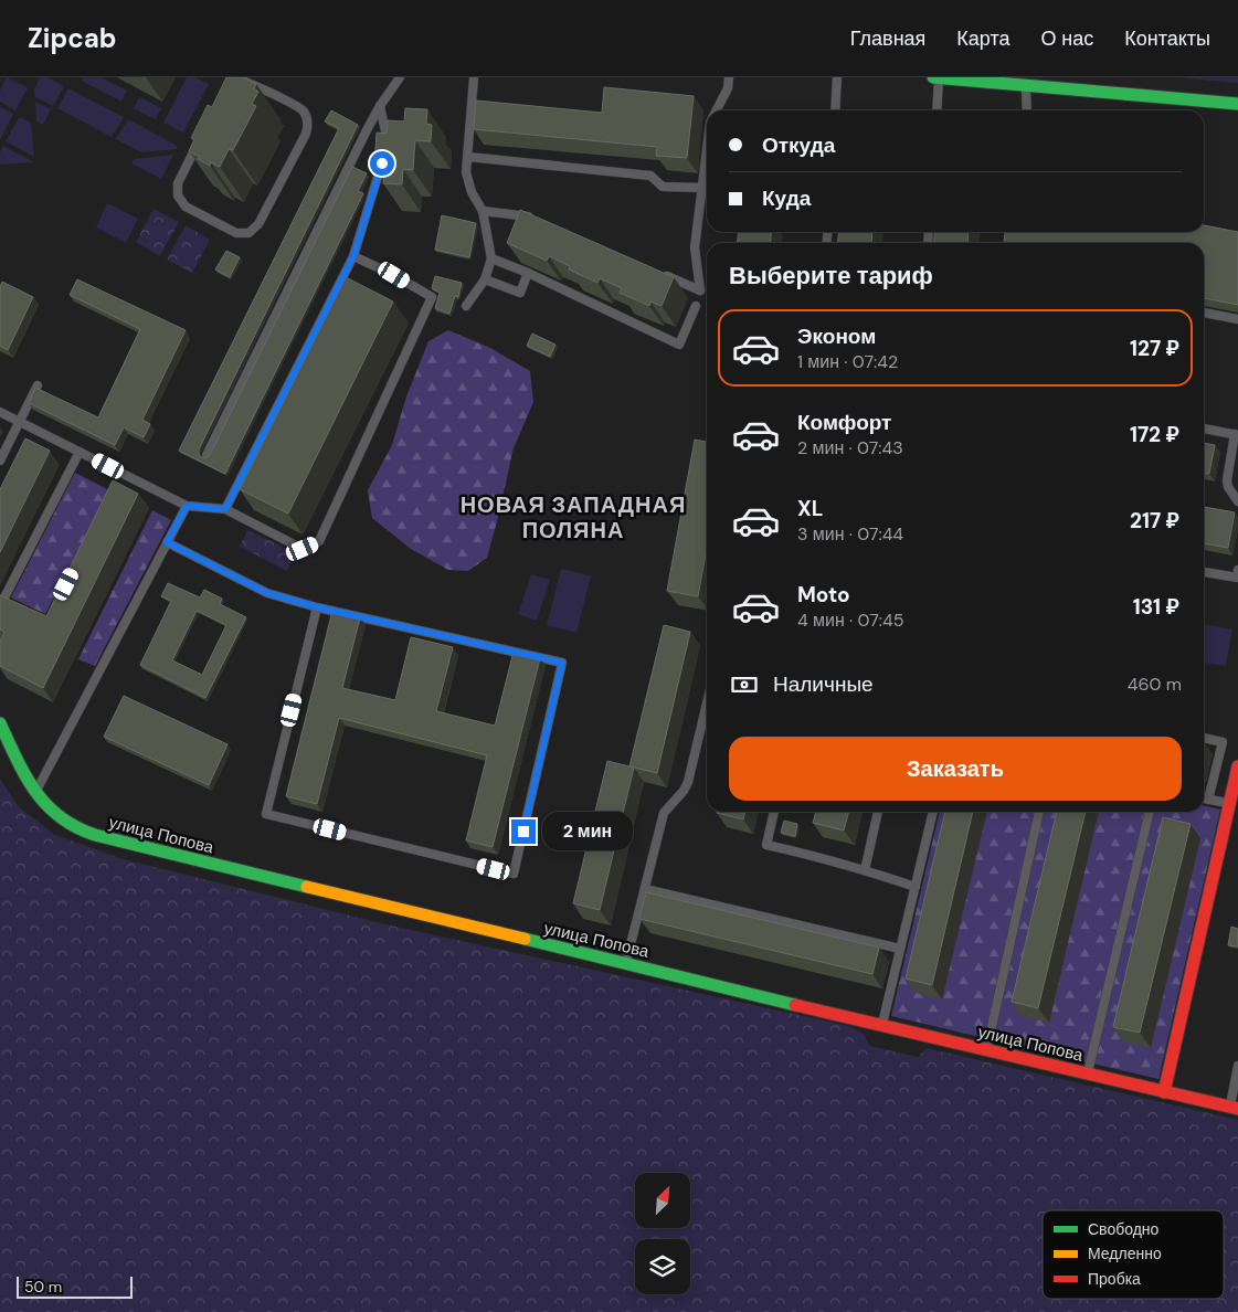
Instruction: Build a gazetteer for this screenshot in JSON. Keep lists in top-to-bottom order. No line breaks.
{"streets":{"street":["улица Попова"]},"districts":["НОВАЯ ЗАПАДНАЯ ПОЛЯНА"],"legend":["Свободно","Медленно","Пробка"],"scale_bar":"50 m","north":"top right","page":{"header":"Zipcab","nav":["Главная","Карта","О нас","Контакты"],"banner":["Откуда","Куда"],"heading":"Выберите тариф","list":[{"name":"Эконом","note":"1 мин · 07:42","value":"127 ₽"},{"name":"Комфорт","note":"2 мин · 07:43","value":"172 ₽"},{"name":"XL","note":"3 мин · 07:44","value":"217 ₽"},{"name":"Moto","note":"4 мин · 07:45","value":"131 ₽"}],"pay":["Наличные","460 m"],"buttons":"Заказать","bubble":"2 мин","scale":"50 m"}}
